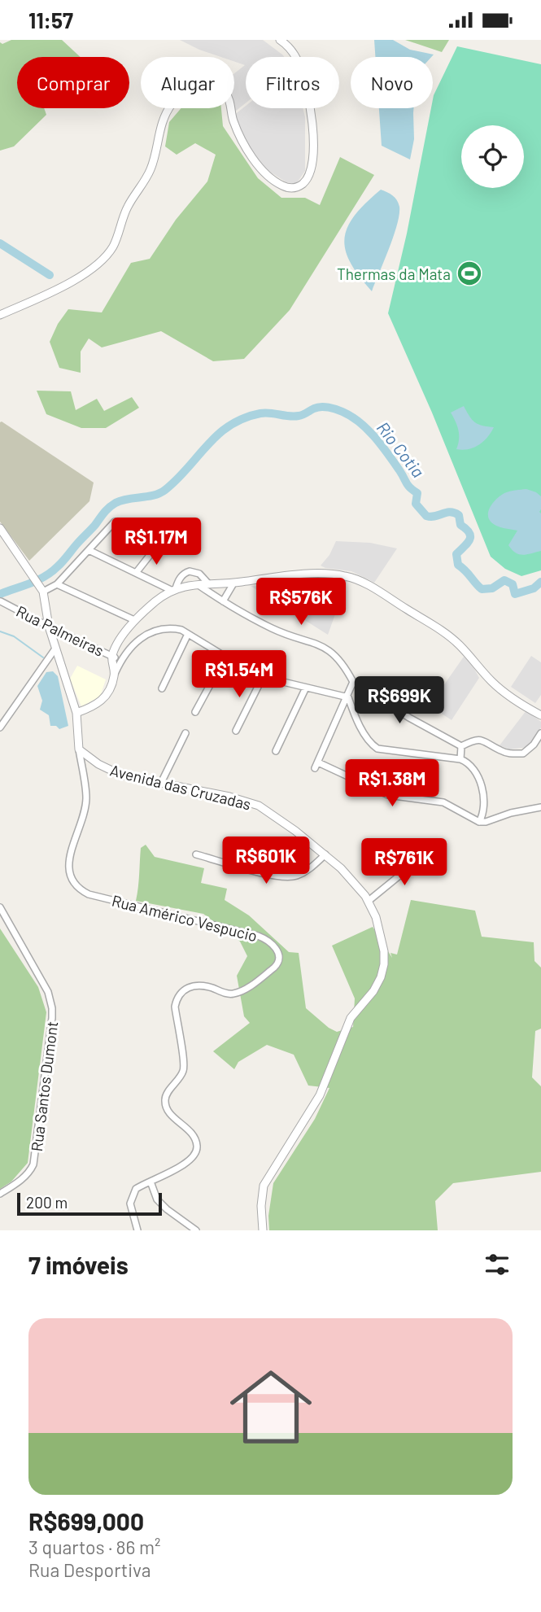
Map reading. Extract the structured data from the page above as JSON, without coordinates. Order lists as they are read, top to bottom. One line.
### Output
{"streets":{"street":["Rua Palmeiras","Avenida das Cruzadas","Rua Américo Vespucio","Rua Santos Dumont"]},"crossings":[["Avenida das Cruzadas","Rua Américo Vespucio"]],"water":["Rio Cotia"],"places":{"sports":["Thermas da Mata"]},"scale_bar":"200 m","page":{"status":"11:57","chip":["Comprar","Alugar","Filtros","Novo"],"price":["R$1.17M","R$576K","R$1.54M","R$699K","R$1.38M","R$601K","R$761K"],"scale":"200 m","heading":"7 imóveis","list":[{"name":"R$699,000","note":"3 quartos · 86 m² · Rua Desportiva"}]}}
